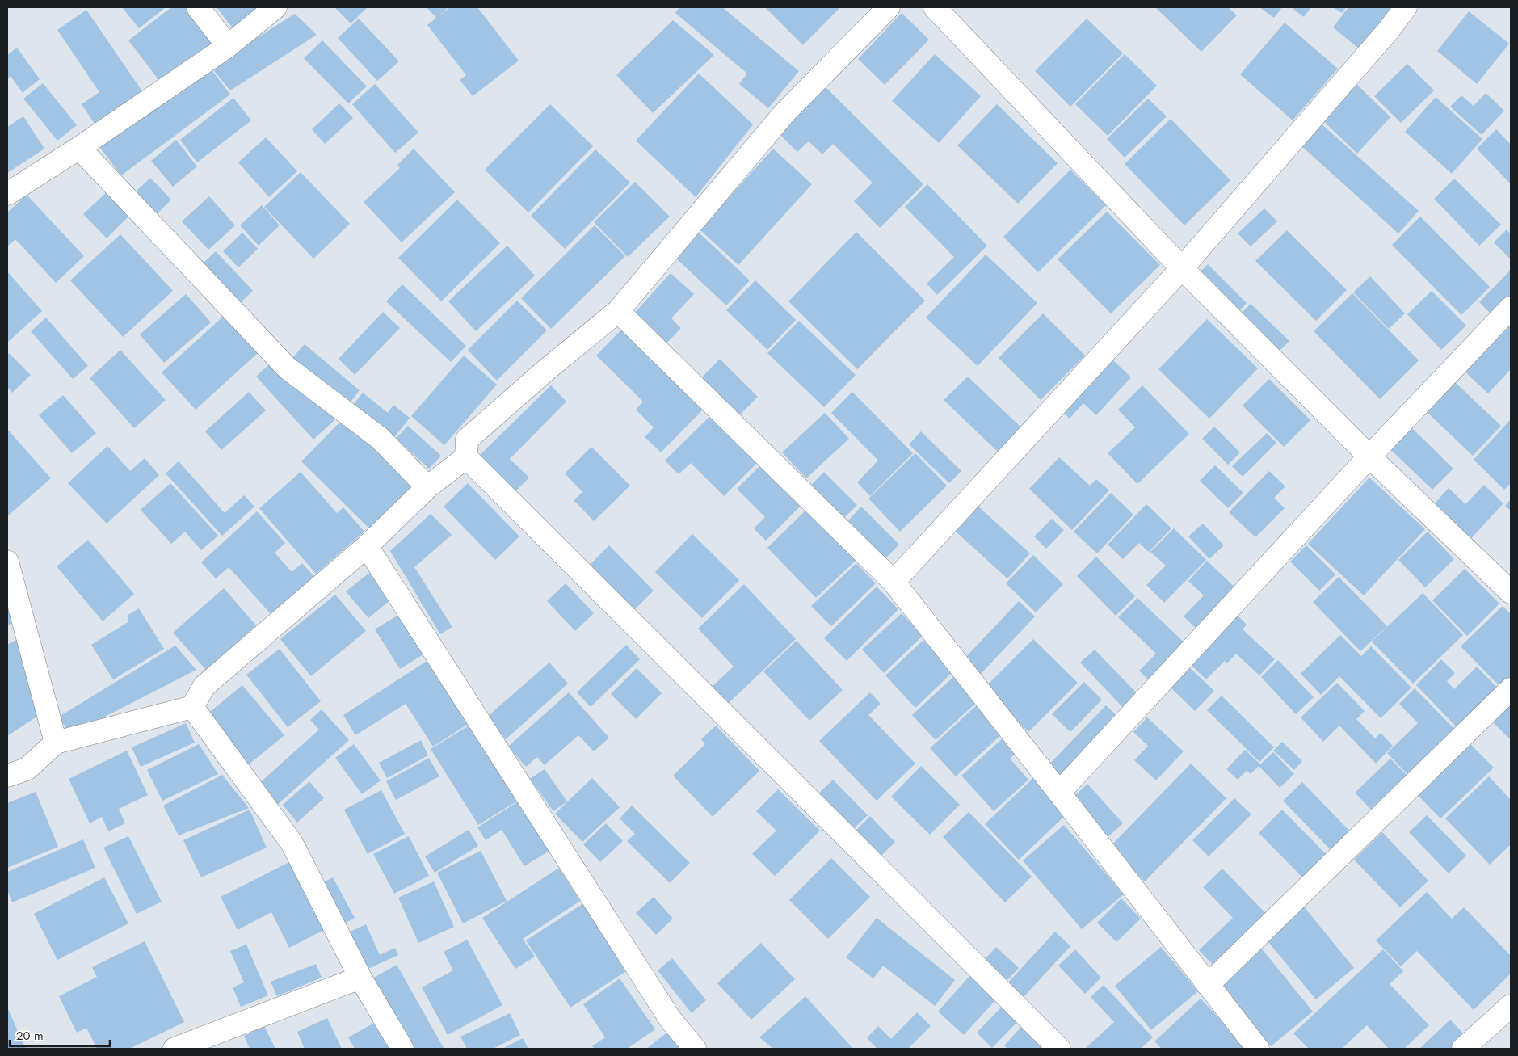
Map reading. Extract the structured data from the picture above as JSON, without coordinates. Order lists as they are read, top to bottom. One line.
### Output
{"scale_bar":"20 m"}
